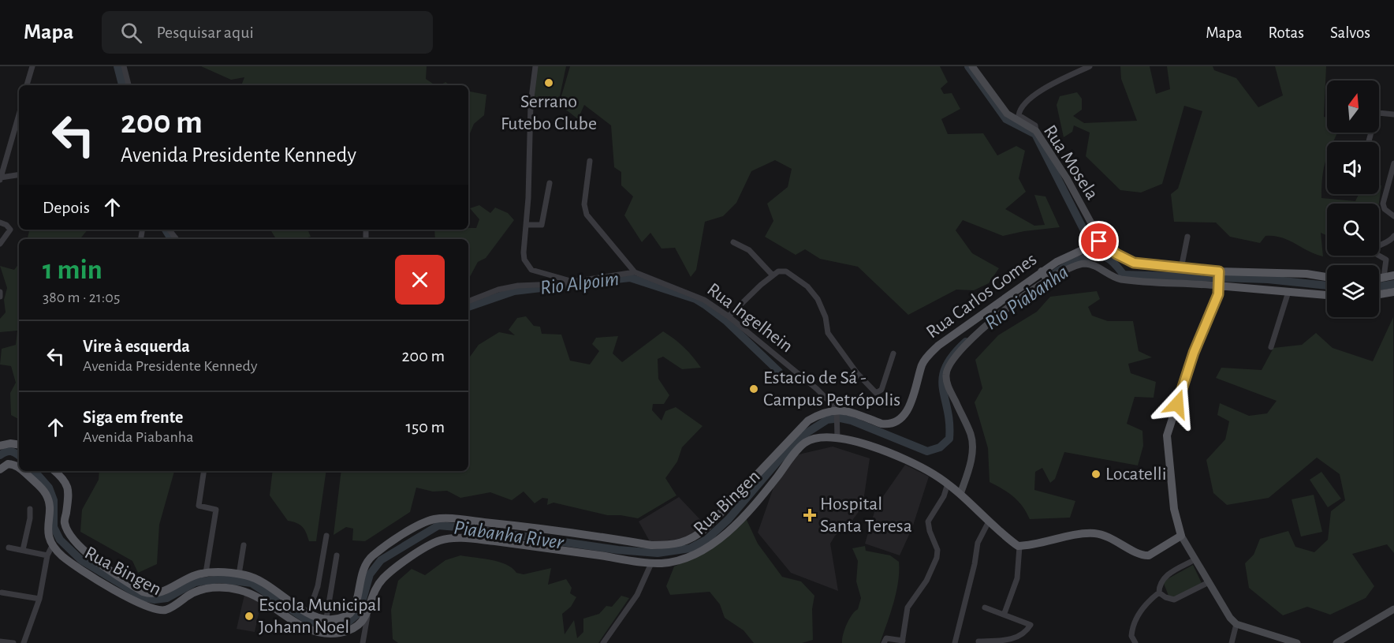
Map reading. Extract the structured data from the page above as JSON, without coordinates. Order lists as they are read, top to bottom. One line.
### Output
{"streets":{"main road":["Rua Mosela","Rua Carlos Gomes","Rua Bingen"],"street":["Rua Ingelhein"]},"crossings":[["Rua Mosela","Rua Carlos Gomes"],["Rua Carlos Gomes","Rua Ingelhein"],["Rua Carlos Gomes","Rua Bingen"],["Rua Ingelhein","Rua Bingen"]],"water":["Rio Alpoim","Rio Piabanha","Piabanha River"],"places":{"other":["Serrano Futebo Clube","Estacio de Sá - Campus Petrópolis","Locatelli","Escola Municipal Johann Noel"],"health":["Hospital Santa Teresa"]},"north":"top","page":{"header":"Mapa","search":"Pesquisar aqui","nav":["Mapa","Rotas","Salvos"],"turn":["200 m","Avenida Presidente Kennedy"],"then":"Depois","heading":["1 min","380 m · 21:05"],"list":[{"name":"Vire à esquerda","note":"Avenida Presidente Kennedy","value":"200 m"},{"name":"Siga em frente","note":"Avenida Piabanha","value":"150 m"}]}}
